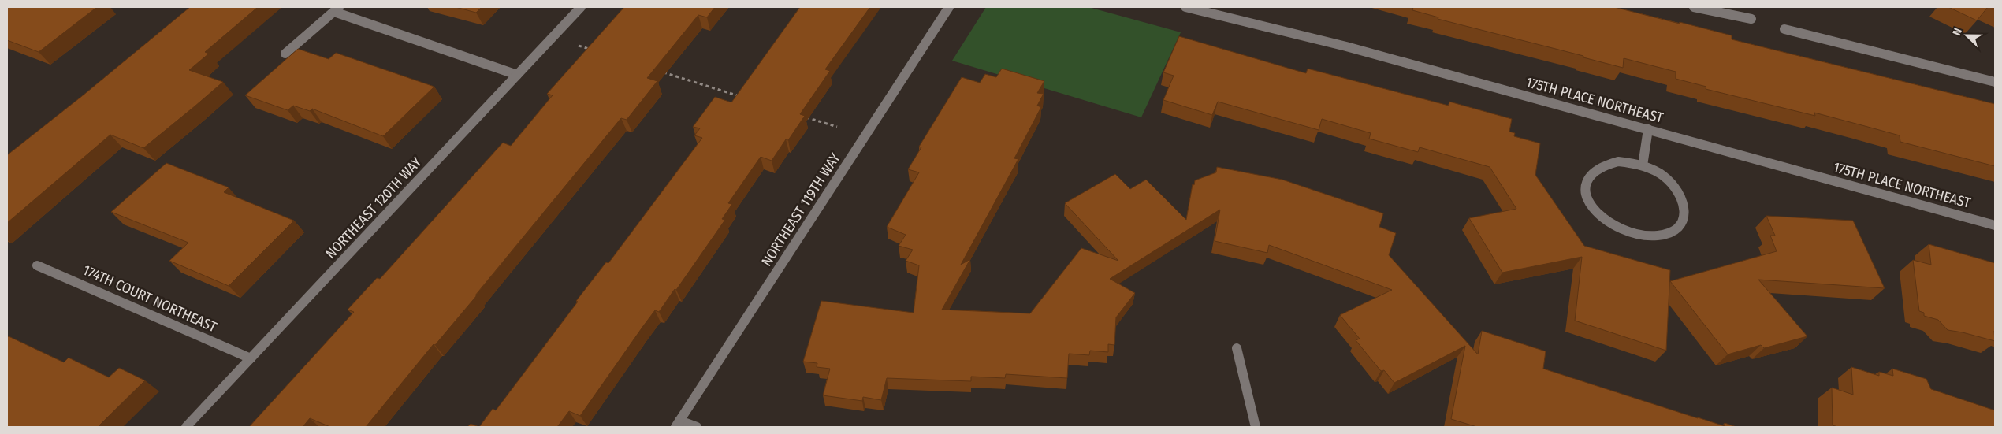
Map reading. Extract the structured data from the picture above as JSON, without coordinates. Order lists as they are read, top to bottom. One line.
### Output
{"streets":{"street":["175TH PLACE NORTHEAST","NORTHEAST 120TH WAY","NORTHEAST 119TH WAY","174TH COURT NORTHEAST"]},"crossings":[["NORTHEAST 120TH WAY","174TH COURT NORTHEAST"]],"north":"left"}
